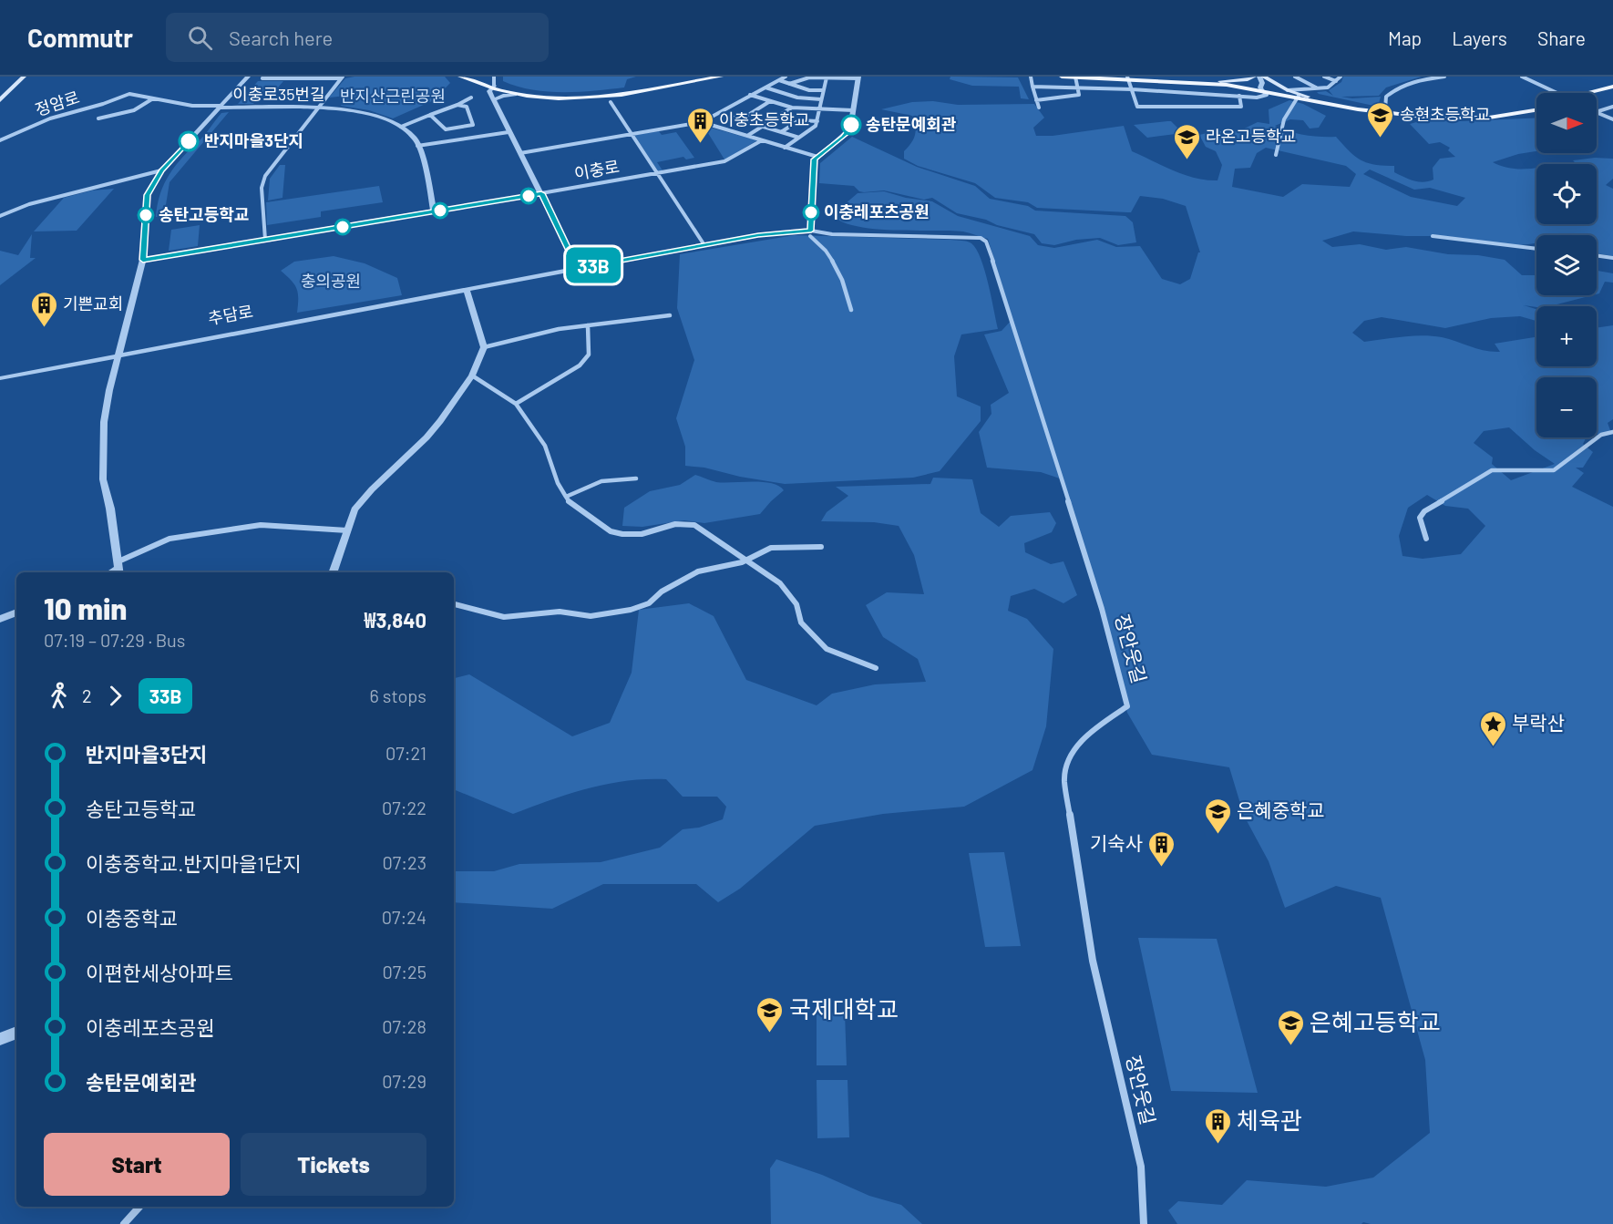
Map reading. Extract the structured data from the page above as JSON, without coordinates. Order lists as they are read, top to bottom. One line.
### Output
{"streets":{"street":["이충로35번길","정암로","이충로","추담로","장안웃길"]},"crossings":[["이충로35번길","정암로"],["이충로35번길","이충로"],["이충로","추담로"],["추담로","장안웃길"]],"parks":["반지산근린공원","충의공원"],"places":{"other":["송탄문예회관","반지마을3단지","이충레포츠공원","송탄고등학교"],"school or university":["송현초등학교","라온고등학교","은혜중학교","국제대학교","은혜고등학교"],"building":["이충초등학교","기쁜교회","기숙사","체육관"],"place":["부락산"]},"lines":["bus line 33B"],"north":"right","page":{"header":"Commutr","search":"Search here","nav":["Map","Layers","Share"],"on_map":"33B","map_buttons":["+","−"],"heading":["10 min","07:19 – 07:29 · Bus","₩3,840"],"legs":["2","33B","6 stops"],"list":[{"name":"반지마을3단지","value":"07:21"},{"name":"송탄고등학교","value":"07:22"},{"name":"이충중학교.반지마을1단지","value":"07:23"},{"name":"이충중학교","value":"07:24"},{"name":"이편한세상아파트","value":"07:25"},{"name":"이충레포츠공원","value":"07:28"},{"name":"송탄문예회관","value":"07:29"}],"buttons":["Start","Tickets"]}}
